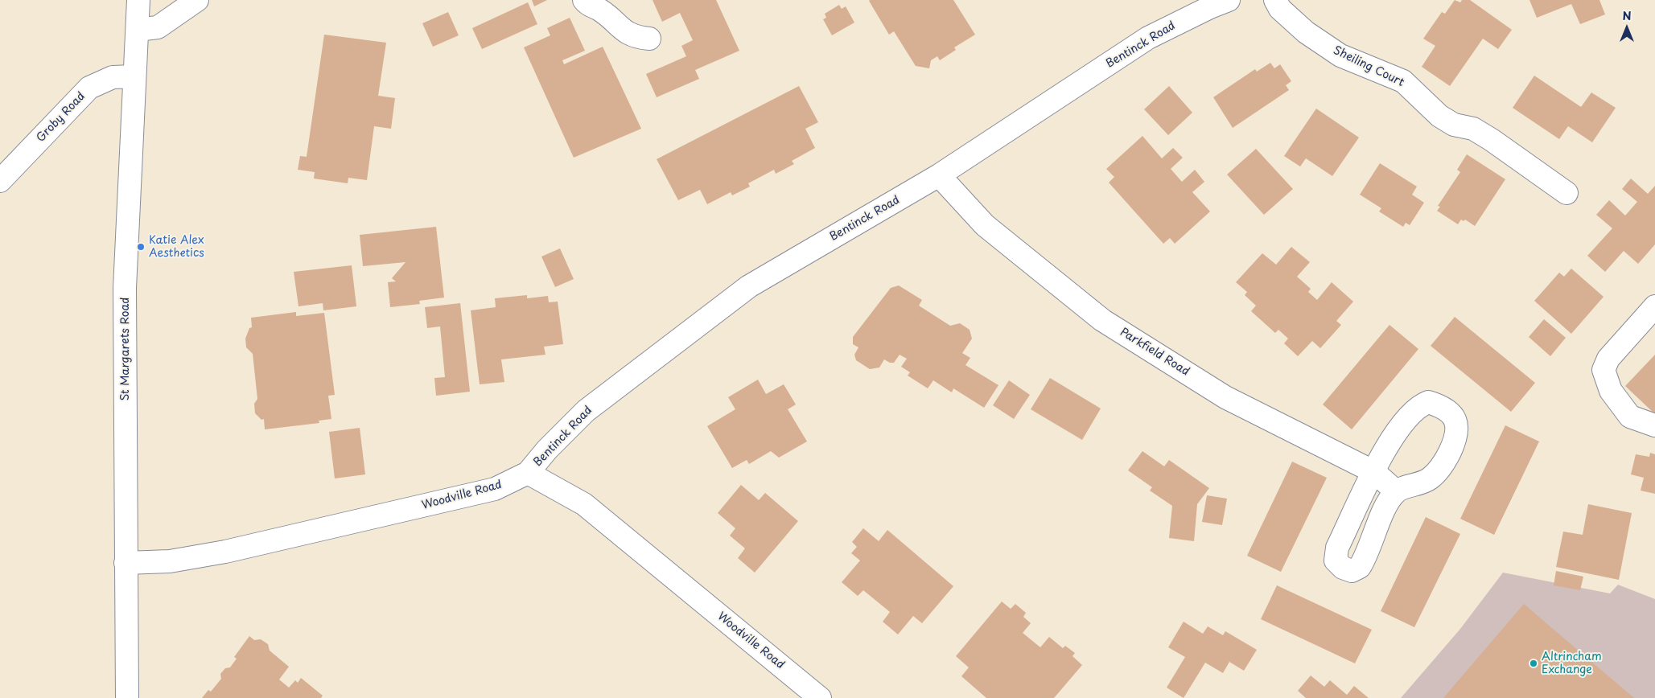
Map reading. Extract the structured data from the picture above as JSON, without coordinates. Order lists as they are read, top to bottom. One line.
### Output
{"streets":{"street":["Bentinck Road","Sheiling Court","Groby Road","St Margarets Road","Parkfield Road","Woodville Road"]},"crossings":[["Bentinck Road","Parkfield Road"],["Bentinck Road","Woodville Road"],["Groby Road","St Margarets Road"],["St Margarets Road","Woodville Road"]],"places":["Katie Alex Aesthetics","Altrincham Exchange"],"north":"top"}
